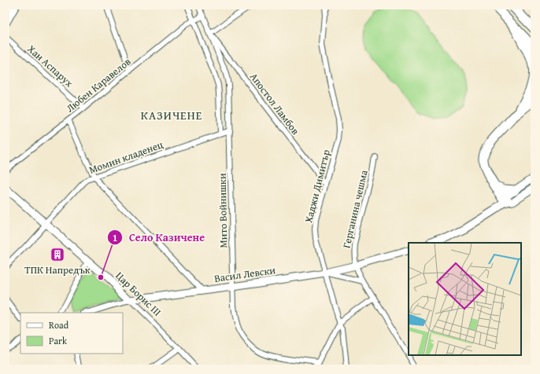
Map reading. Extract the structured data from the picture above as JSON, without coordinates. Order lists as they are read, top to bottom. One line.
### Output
{"streets":{"street":["Хан Аспарух","Любен Каравелов","Апостол Ламбов","Момин кладенец","Хаджи Димитър","Герганина чешма","Мито Войнишки","Васил Левски","Цар Борис III"]},"crossings":[["Хан Аспарух","Любен Каравелов"],["Любен Каравелов","Мито Войнишки"],["Апостол Ламбов","Хаджи Димитър"],["Апостол Ламбов","Мито Войнишки"],["Момин кладенец","Мито Войнишки"],["Момин кладенец","Цар Борис III"],["Хаджи Димитър","Васил Левски"],["Герганина чешма","Васил Левски"],["Мито Войнишки","Васил Левски"],["Васил Левски","Цар Борис III"]],"districts":["КАЗИЧЕНЕ"],"places":{"building":["ТПК Напредък"],"other":["Село Казичене"]},"legend":["Road","Park"]}
